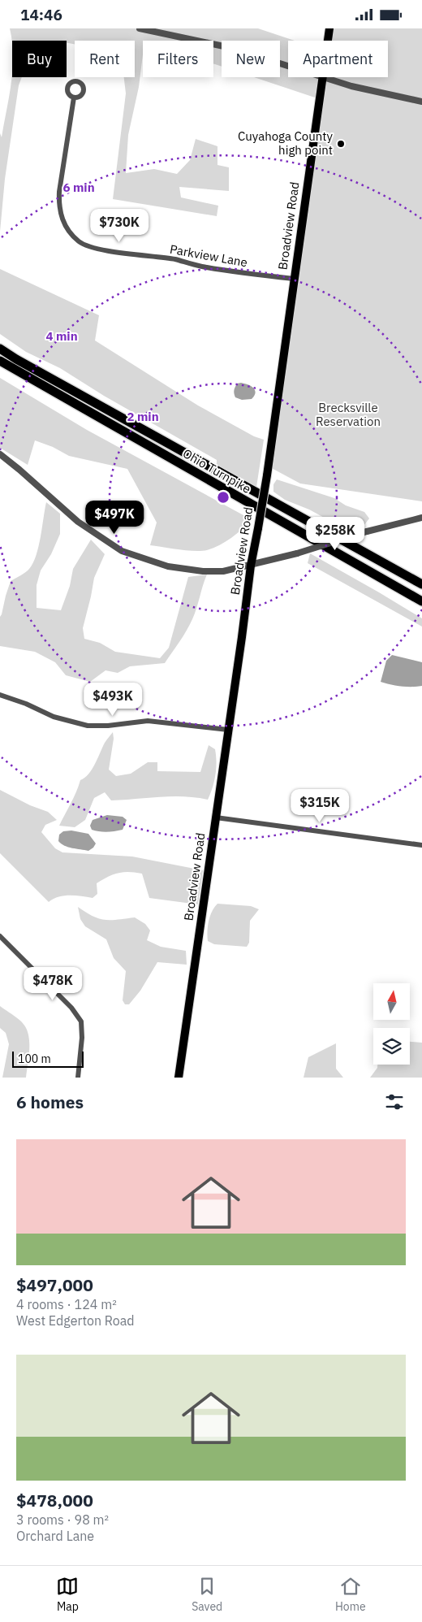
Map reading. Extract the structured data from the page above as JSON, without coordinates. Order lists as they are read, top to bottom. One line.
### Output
{"streets":{"highway":["Ohio Turnpike"],"main road":["Broadview Road"],"street":["Parkview Lane"]},"crossings":[["Broadview Road","Parkview Lane"]],"parks":["Brecksville Reservation"],"places":["Cuyahoga County high point"],"scale_bar":"100 m","north":"top","page":{"status":"14:46","chip":["Buy","Rent","Filters","New","Apartment"],"price":["$730K","$497K","$258K","$493K","$315K","$478K"],"scale":"100 m","heading":"6 homes","list":[{"name":"$497,000","note":"4 rooms · 124 m² · West Edgerton Road"},{"name":"$478,000","note":"3 rooms · 98 m² · Orchard Lane"}],"tabs":["Map","Saved","Home"]},"rings":["6 min","4 min","2 min"]}
